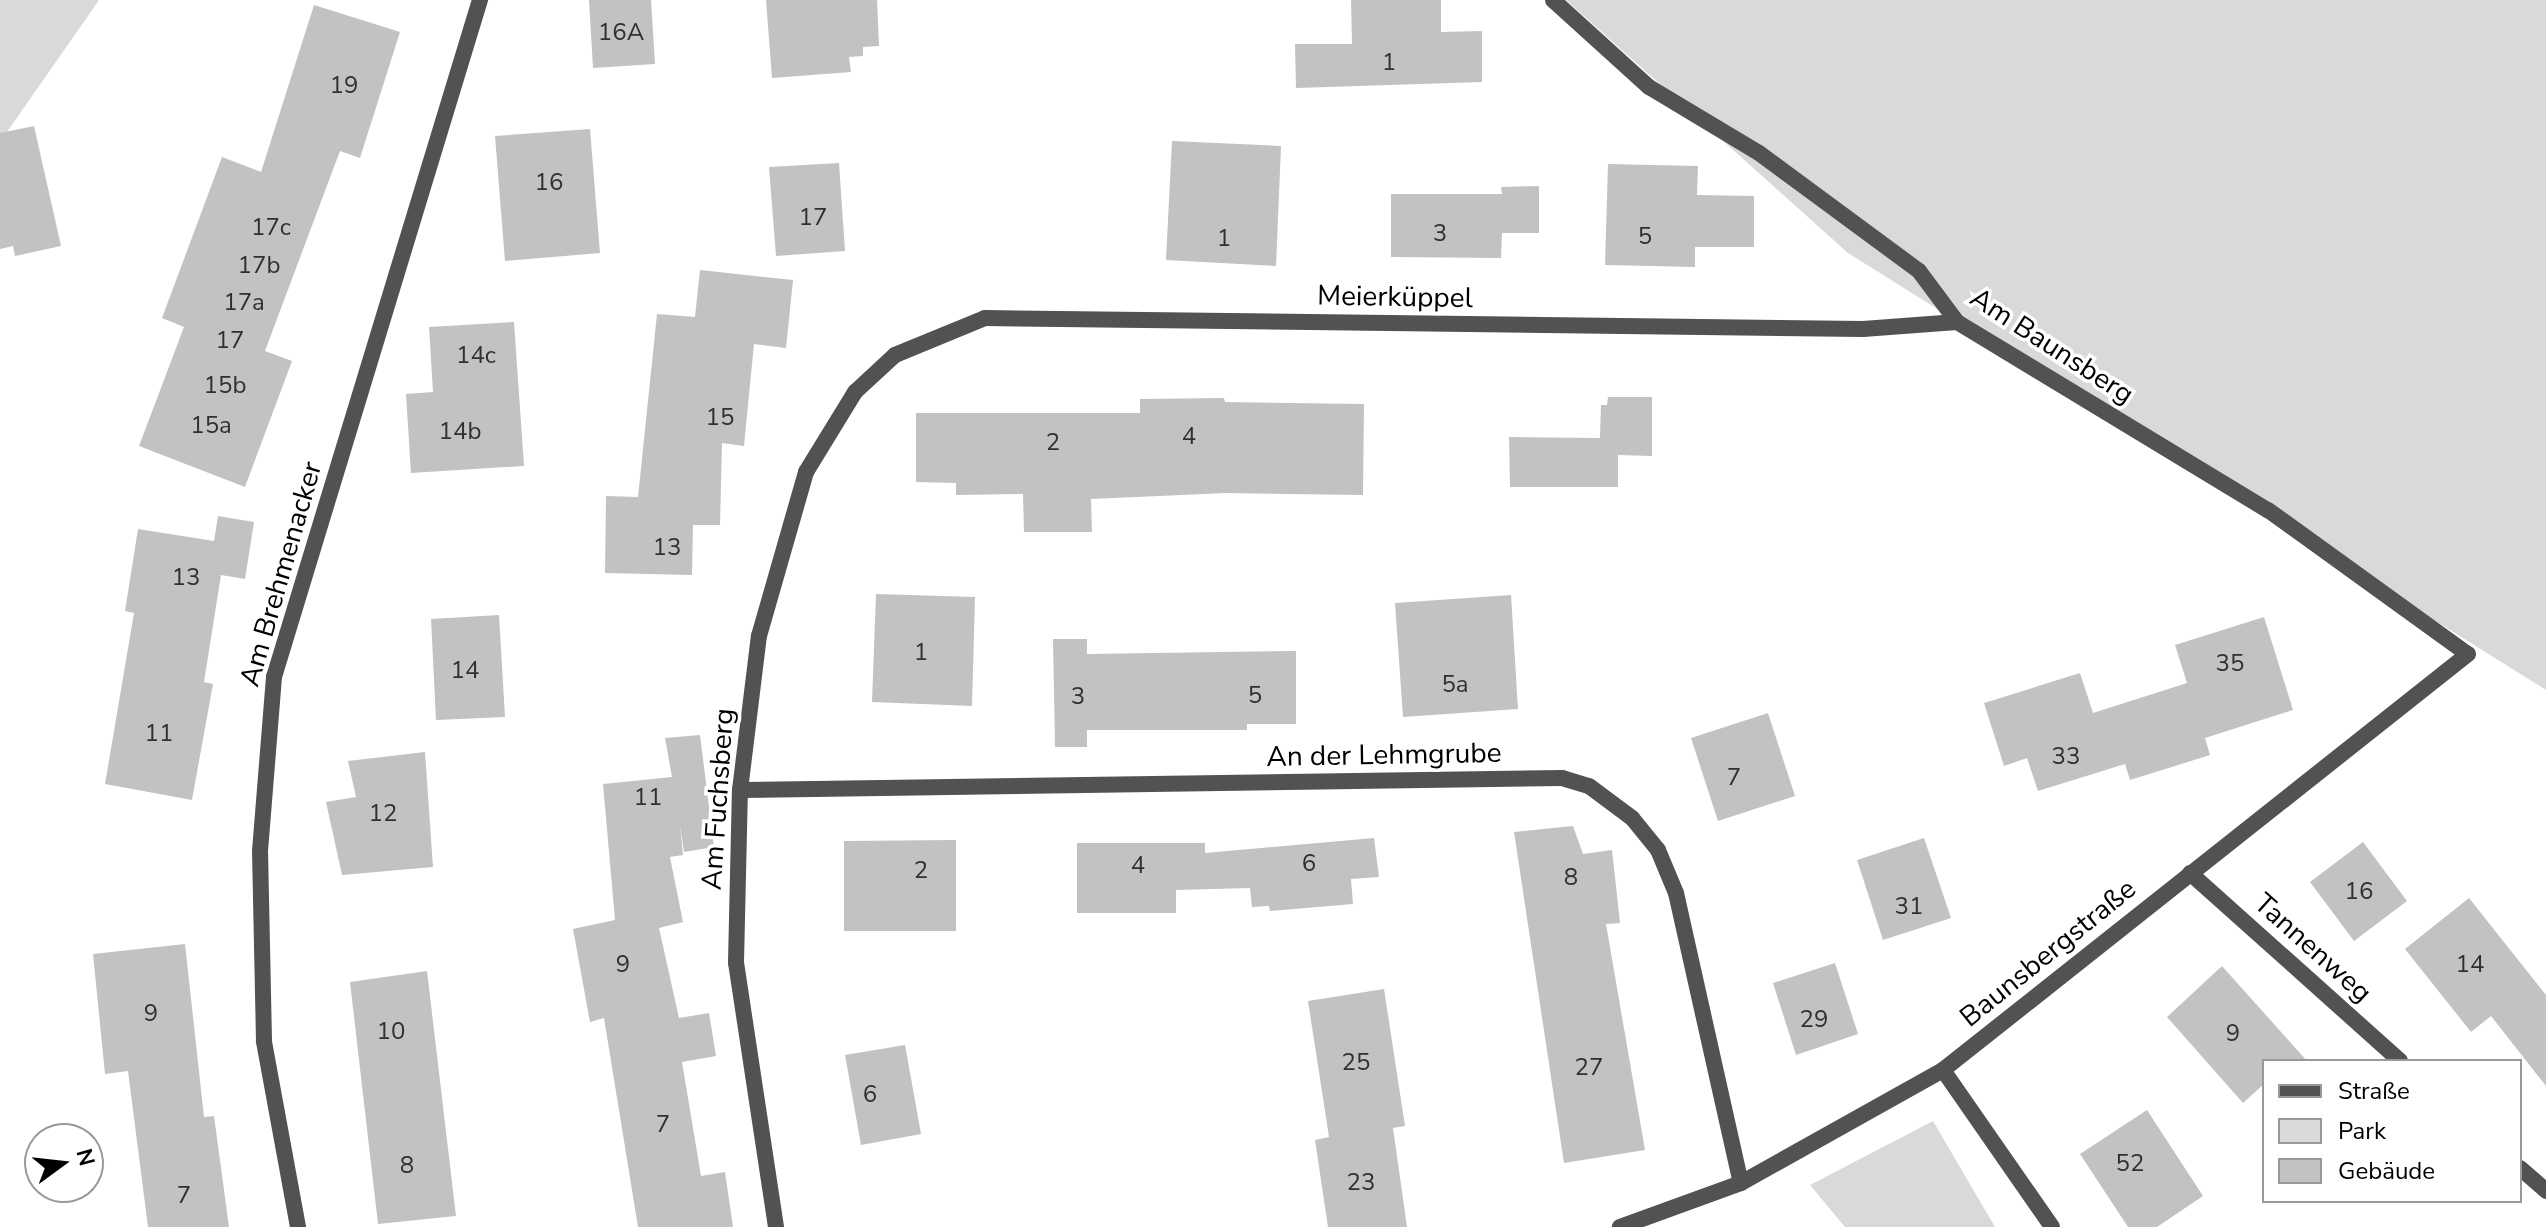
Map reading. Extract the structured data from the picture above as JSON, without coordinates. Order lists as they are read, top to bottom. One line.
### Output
{"streets":{"street":["Meierküppel","Am Baunsberg","Am Brehmenacker","An der Lehmgrube","Am Fuchsberg","Tannenweg","Baunsbergstraße"]},"crossings":[["Meierküppel","Am Baunsberg"],["Meierküppel","Am Fuchsberg"],["Am Baunsberg","Baunsbergstraße"],["An der Lehmgrube","Am Fuchsberg"],["An der Lehmgrube","Baunsbergstraße"],["Tannenweg","Baunsbergstraße"]],"house_numbers":["16A","1","19","16","17","17c","3","5","1","17b","17a","17","14c","15b","15","15a","14b","4","2","13","13","1","35","14","5a","5","3","11","33","7","11","12","6","4","2","8","16","31","9","14","9","29","10","9","25","27","6","7","52","8","23","7"],"legend":["Straße","Park","Gebäude"],"north":"right"}
